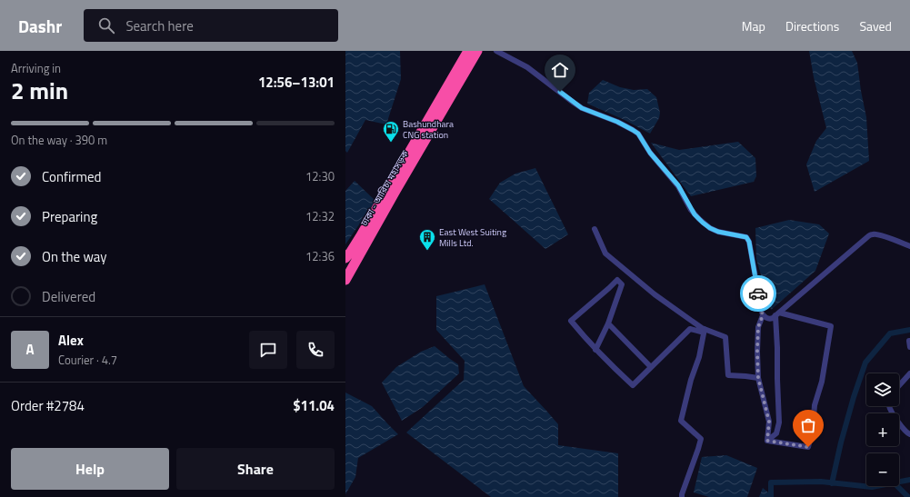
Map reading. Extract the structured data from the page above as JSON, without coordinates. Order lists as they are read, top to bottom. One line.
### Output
{"streets":{"highway":["ঢাকা - আরিচা মহাসড়ক"]},"places":{"fuel station":["Bashundhara CNG station"],"building":["East West Suiting Mills Ltd."]},"page":{"header":"Dashr","search":"Search here","nav":["Map","Directions","Saved"],"heading":["2 min","Arriving in","12:56–13:01"],"panel":["Alex","Courier · 4.7","Order #2784","$11.04"],"bar":"On the way · 390 m","list":[["Confirmed","12:30"],["Preparing","12:32"],["On the way","12:36"],"Delivered"],"round":"A","map_buttons":["+","−"],"buttons":["Help","Share"]}}
